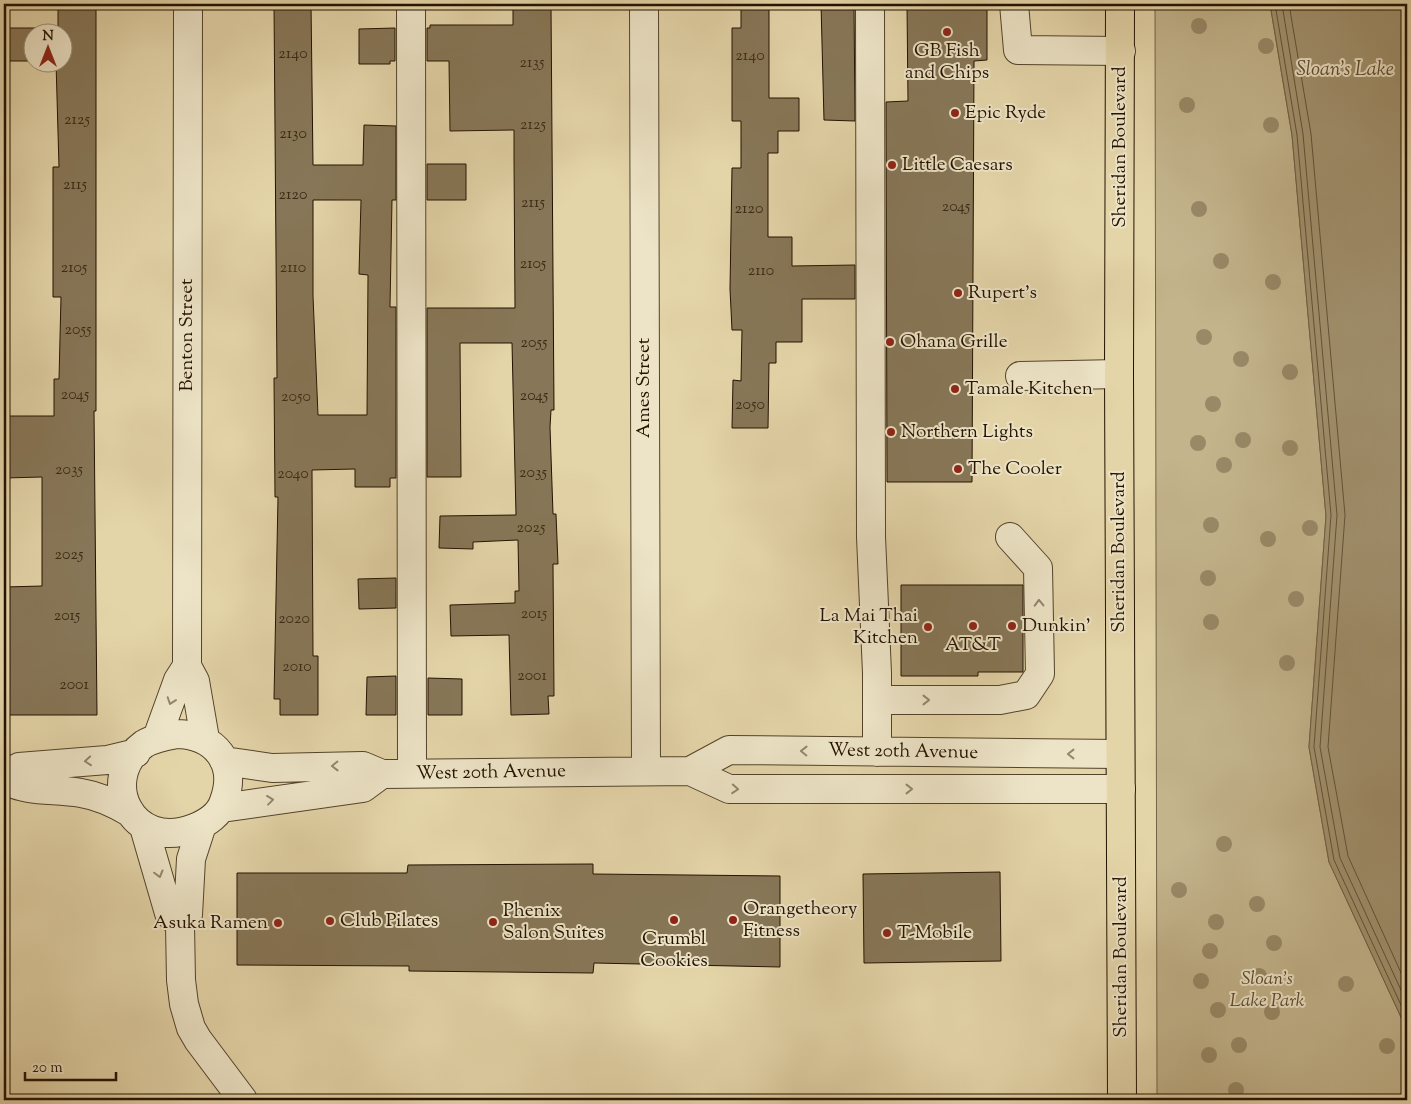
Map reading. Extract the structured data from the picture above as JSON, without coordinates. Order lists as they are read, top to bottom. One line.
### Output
{"streets":{"main road":["Sheridan Boulevard"],"street":["Benton Street","Ames Street","West 20th Avenue"]},"crossings":[["Sheridan Boulevard","West 20th Avenue"],["Benton Street","West 20th Avenue"],["Ames Street","West 20th Avenue"]],"water":["Sloan's Lake"],"parks":["Sloan's Lake Park"],"places":["GB Fish and Chips","Epic Ryde","Little Caesars","Rupert's","Ohana Grille","Tamale Kitchen","Northern Lights","The Cooler","AT&T","Dunkin'","La Mai Thai Kitchen","Crumbl Cookies","Orangetheory Fitness","Club Pilates","Phenix Salon Suites","Asuka Ramen","T-Mobile"],"house_numbers":["2140","2140","2135","2125","2125","2130","2115","2120","2115","2045","2120","2105","2105","2110","2110","2055","2055","2045","2045","2050","2050","2035","2035","2040","2025","2025","2015","2015","2020","2010","2001","2001"],"scale_bar":"20 m","north":"top"}
